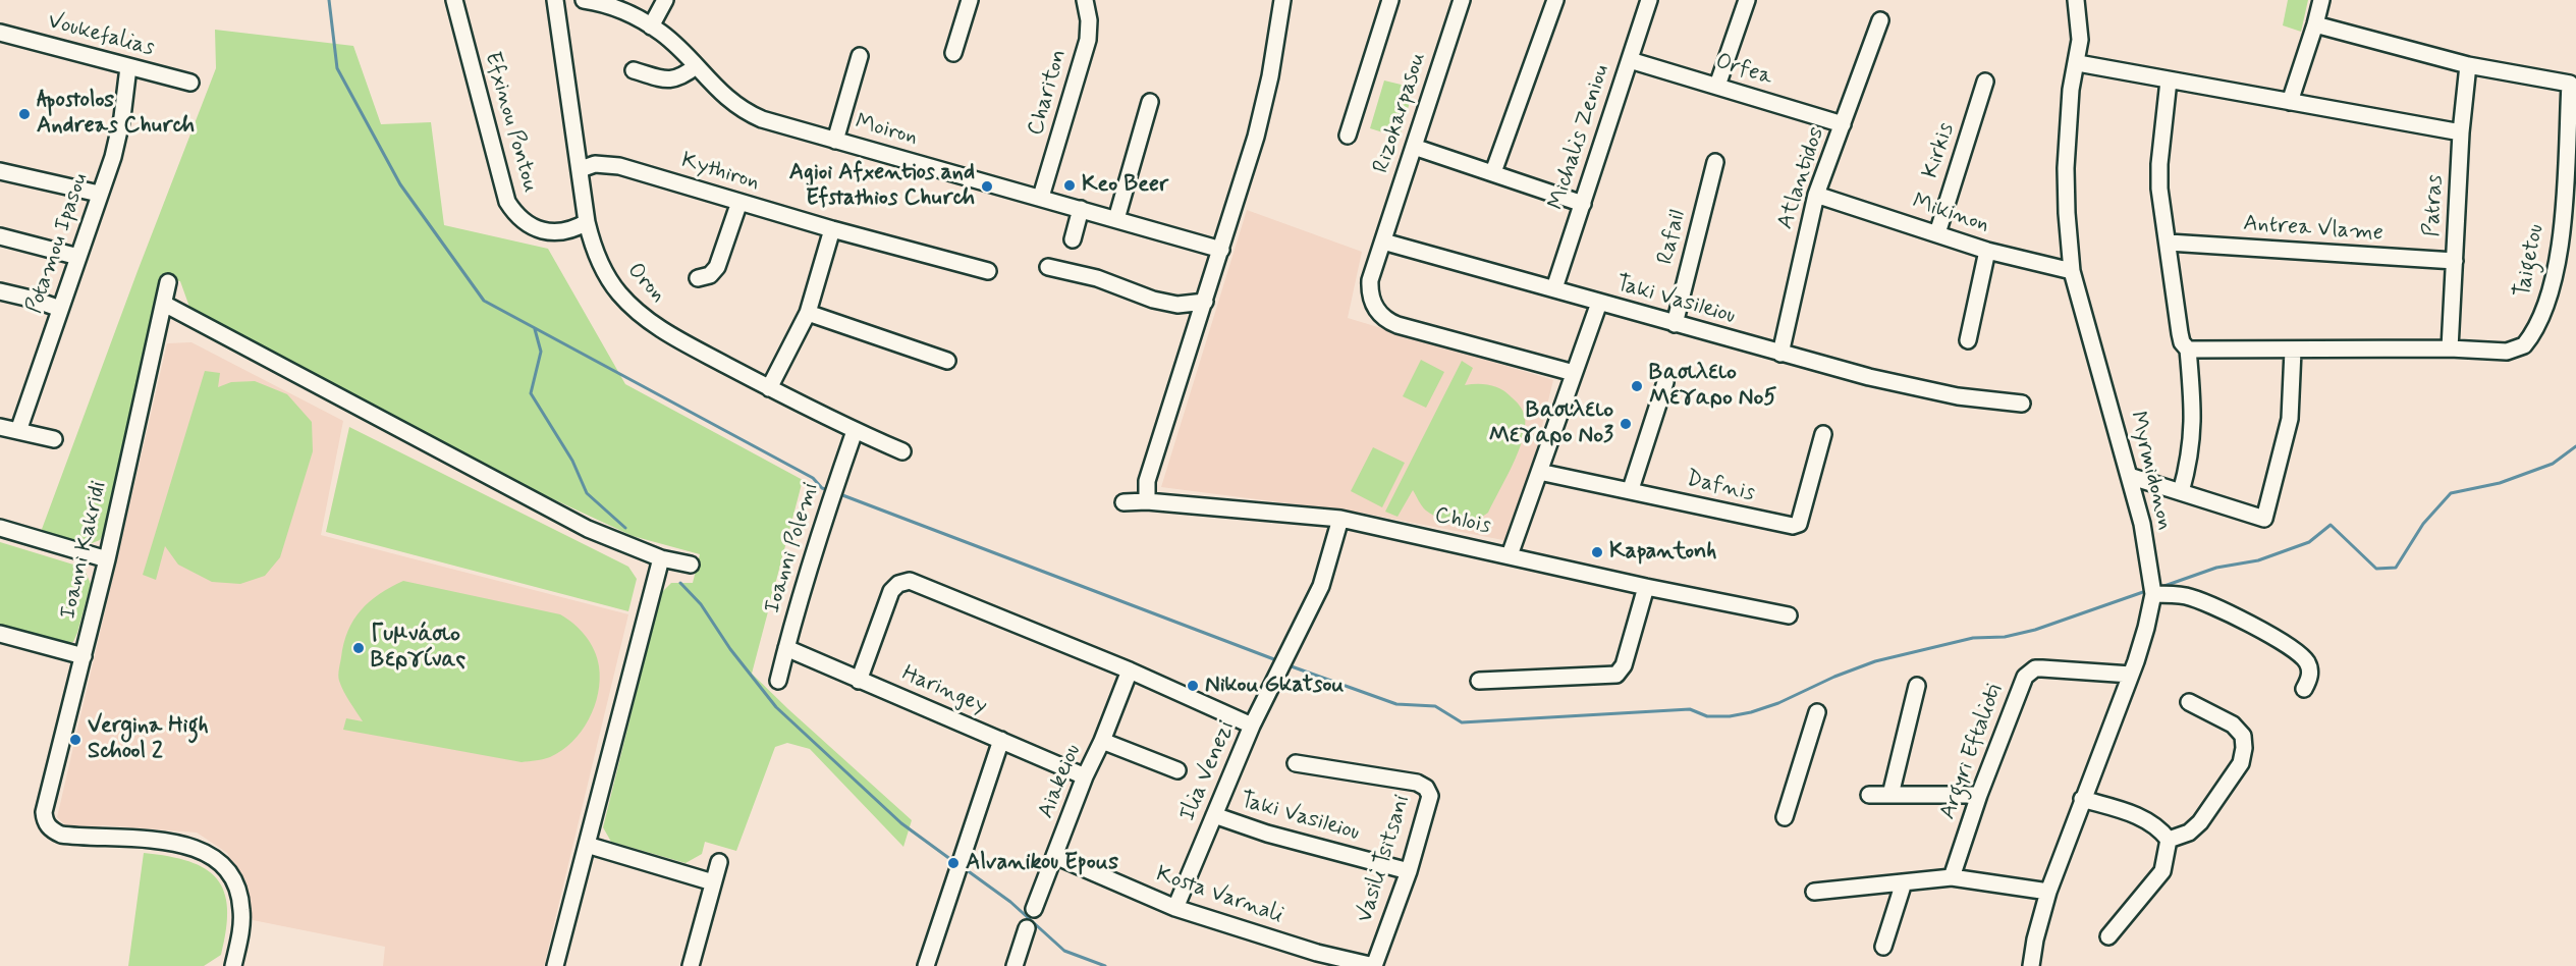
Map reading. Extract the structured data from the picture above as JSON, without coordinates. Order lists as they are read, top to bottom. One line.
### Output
{"streets":{"street":["Voukefalias","Orfea","Chariton","Rizokarpasou","Efxinou Pontou","Moiron","Michalis Zeniou","Kirkis","Kythiron","Atlantidos","Patras","Mikinon","Antrea Vlame","Rafail","Potamou Ipasou","Taigetou","Oron","Taki Vasileiou","Myrmidonon","Dafnis","Chlois","Ioanni Polemi","Ioanni Kakridi","Haringey","Argyri Eftalioti","Ilia Venezi","Aiakeiou","Vasili Tsitsani","Kosta Varnali"]},"crossings":[["Voukefalias","Potamou Ipasou"],["Orfea","Michalis Zeniou"],["Orfea","Atlantidos"],["Chariton","Moiron"],["Rizokarpasou","Taki Vasileiou"],["Efxinou Pontou","Oron"],["Michalis Zeniou","Taki Vasileiou"],["Kirkis","Mikinon"],["Kythiron","Oron"],["Atlantidos","Mikinon"],["Atlantidos","Taki Vasileiou"],["Patras","Antrea Vlame"],["Patras","Taigetou"],["Mikinon","Myrmidonon"],["Rafail","Taki Vasileiou"],["Oron","Ioanni Polemi"],["Taki Vasileiou","Ilia Venezi"],["Taki Vasileiou","Vasili Tsitsani"],["Myrmidonon","Argyri Eftalioti"],["Chlois","Ilia Venezi"],["Ioanni Polemi","Haringey"],["Haringey","Aiakeiou"],["Ilia Venezi","Kosta Varnali"],["Aiakeiou","Kosta Varnali"],["Vasili Tsitsani","Kosta Varnali"]],"places":["Apostolos Andreas Church","Keo Beer","Agioi Afxentios and Efstathios Church","Βασιλειο Μεγαρο Νο5","Βασιλειο Μεγαρο Νο3","Kapantonh","Γυμνάσιο Βεργίνας","Nikou Gkatsou","Vergina High School 2","Alvanikou Epous"]}
